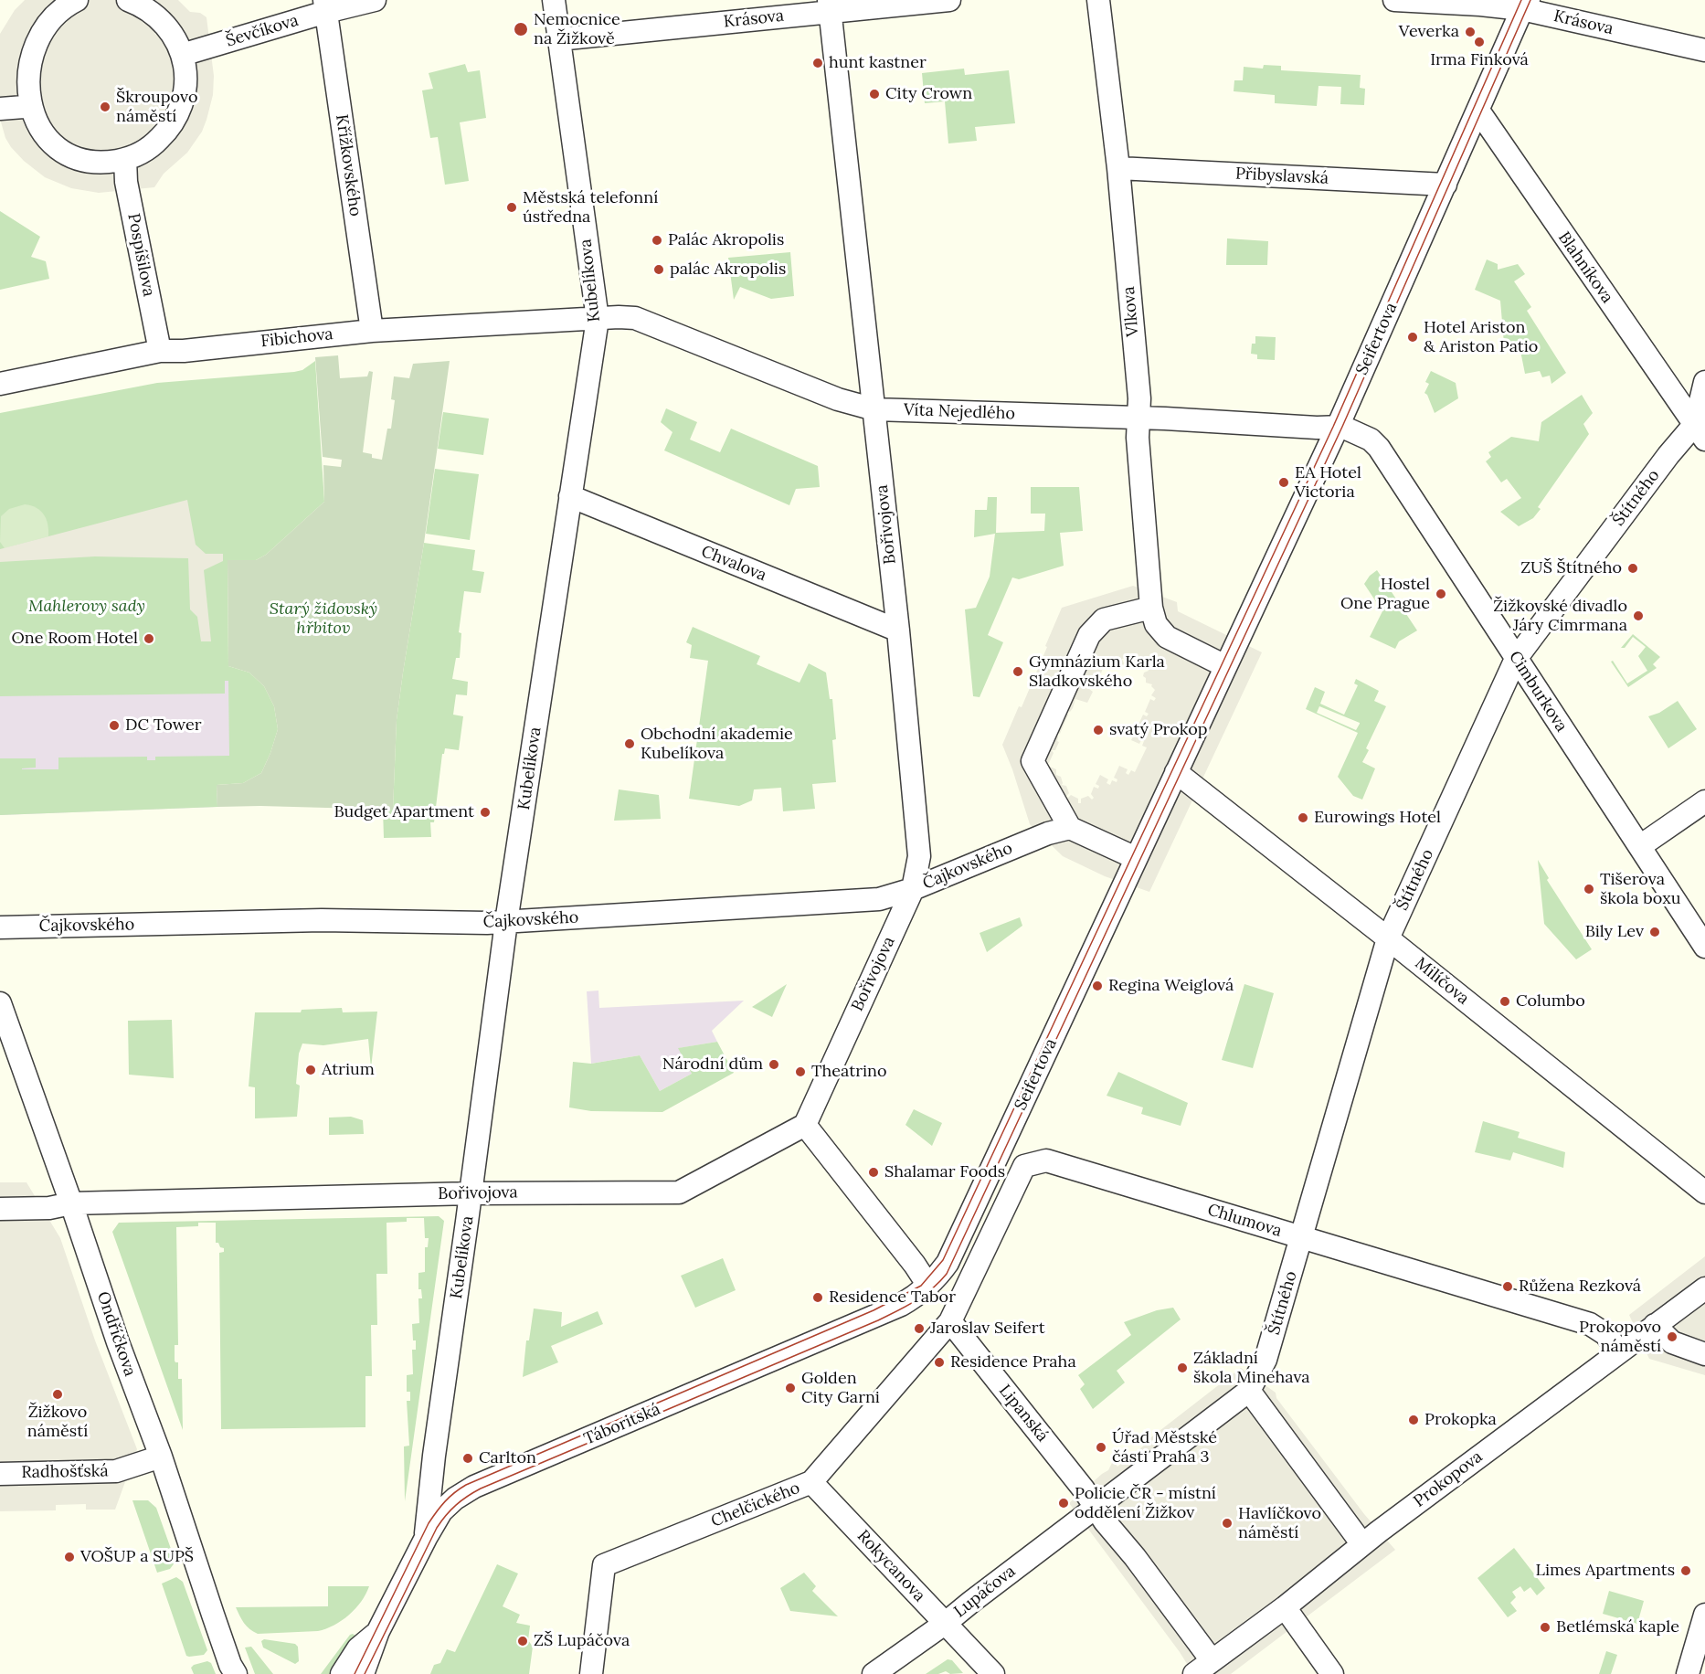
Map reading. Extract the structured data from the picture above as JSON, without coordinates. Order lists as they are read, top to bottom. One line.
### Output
{"streets":{"street":["Krásova","Ševčíkova","Křížkovského","Přibyslavská","Pospíšilova","Blahníkova","Kubelíkova","Vlkova","Fibichova","Seifertova","Víta Nejedlého","Štítného","Bořivojova","Chvalova","Cimburkova","Čajkovského","Milíčova","Chlumova","Ondříčkova","Lipanská","Táboritská","Radhošťská","Prokopova","Chelčického","Rokycanova","Lupáčova"]},"crossings":[["Krásova","Kubelíkova"],["Krásova","Seifertova"],["Krásova","Bořivojova"],["Ševčíkova","Křížkovského"],["Křížkovského","Fibichova"],["Přibyslavská","Vlkova"],["Přibyslavská","Seifertova"],["Pospíšilova","Fibichova"],["Blahníkova","Seifertova"],["Blahníkova","Štítného"],["Kubelíkova","Fibichova"],["Kubelíkova","Víta Nejedlého"],["Kubelíkova","Bořivojova"],["Kubelíkova","Chvalova"],["Kubelíkova","Čajkovského"],["Kubelíkova","Táboritská"],["Vlkova","Víta Nejedlého"],["Fibichova","Víta Nejedlého"],["Seifertova","Víta Nejedlého"],["Seifertova","Cimburkova"],["Seifertova","Milíčova"],["Seifertova","Táboritská"],["Víta Nejedlého","Bořivojova"],["Víta Nejedlého","Cimburkova"],["Štítného","Cimburkova"],["Štítného","Milíčova"],["Štítného","Chlumova"],["Bořivojova","Chvalova"],["Bořivojova","Čajkovského"],["Bořivojova","Ondříčkova"],["Chlumova","Lipanská"],["Chlumova","Prokopova"],["Chlumova","Chelčického"],["Ondříčkova","Radhošťská"],["Lipanská","Chelčického"],["Lipanská","Lupáčova"],["Chelčického","Rokycanova"],["Rokycanova","Lupáčova"]],"parks":["Mahlerovy sady","Starý židovský hřbitov"],"places":["Nemocnice na Žižkově","Veverka","Irma Finková","hunt kastner","City Crown","Škroupovo náměstí","Městská telefonní ústředna","Palác Akropolis","palác Akropolis","Hotel Ariston & Ariston Patio","EA Hotel Victoria","ZUŠ Štítného","Hostel One Prague","Žižkovské divadlo Járy Cimrmana","One Room Hotel","Gymnázium Karla Sladkovského","DC Tower","svatý Prokop","Obchodní akademie Kubelíkova","Budget Apartment","Eurowings Hotel","Tišerova škola boxu","Bily Lev","Regina Weiglová","Columbo","Národní dům","Atrium","Theatrino","Shalamar Foods","Růžena Rezková","Residence Tabor","Jaroslav Seifert","Prokopovo náměstí","Residence Praha","Základní škola Minehava","Golden City Garni","Žižkovo náměstí","Prokopka","Úřad Městské části Praha 3","Carlton","Policie ČR - místní oddělení Žižkov","Havlíčkovo náměstí","VOŠUP a SUPŠ","Limes Apartments","Betlémská kaple","ZŠ Lupáčova"]}
